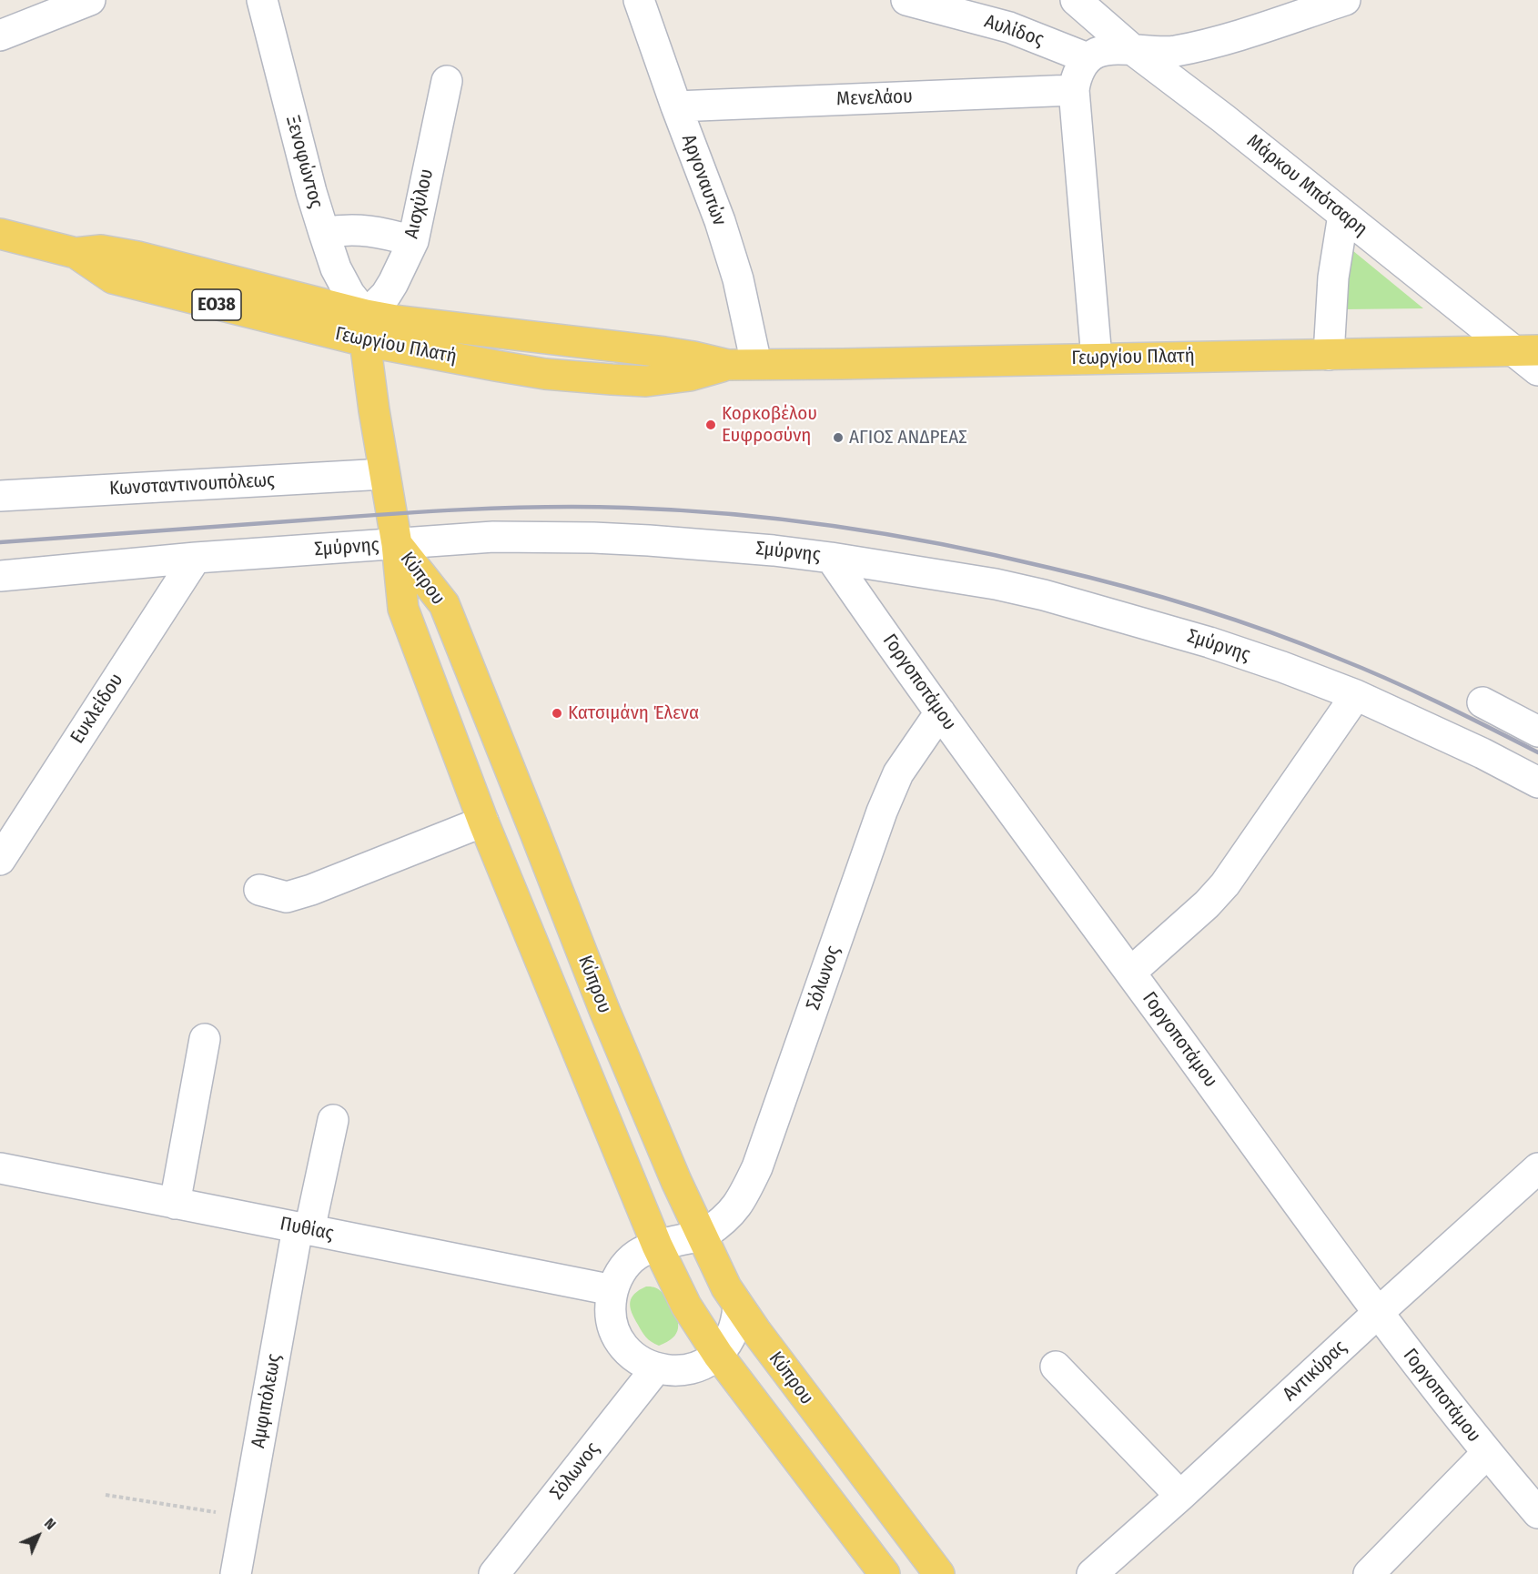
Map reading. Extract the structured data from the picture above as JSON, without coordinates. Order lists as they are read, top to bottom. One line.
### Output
{"streets":{"main road":["ΕΟ38","Γεωργίου Πλατή","Κύπρου"],"street":["Αυλίδος","Μενελάου","Ξενοφώντος","Αργοναυτών","Μάρκου Μπότσαρη","Αισχύλου","Κωνσταντινουπόλεως","Σμύρνης","Γοργοποτάμου","Ευκλείδου","Σόλωνος","Πυθίας","Αντικύρας","Αμφιπόλεως"]},"crossings":[["Μενελάου","Αργοναυτών"],["Ξενοφώντος","Αισχύλου"],["Ξενοφώντος","Γεωργίου Πλατή"],["Αργοναυτών","Γεωργίου Πλατή"],["Μάρκου Μπότσαρη","Γεωργίου Πλατή"],["Αισχύλου","Γεωργίου Πλατή"],["Σμύρνης","Κύπρου"],["Σμύρνης","Γοργοποτάμου"],["Σμύρνης","Ευκλείδου"],["Κύπρου","Σόλωνος"],["Γοργοποτάμου","Σόλωνος"],["Γοργοποτάμου","Αντικύρας"],["Πυθίας","Αμφιπόλεως"]],"places":["Κορκοβέλου Ευφροσύνη","ΑΓΙΟΣ ΑΝΔΡΕΑΣ","Κατσιμάνη Έλενα"],"north":"top right"}
